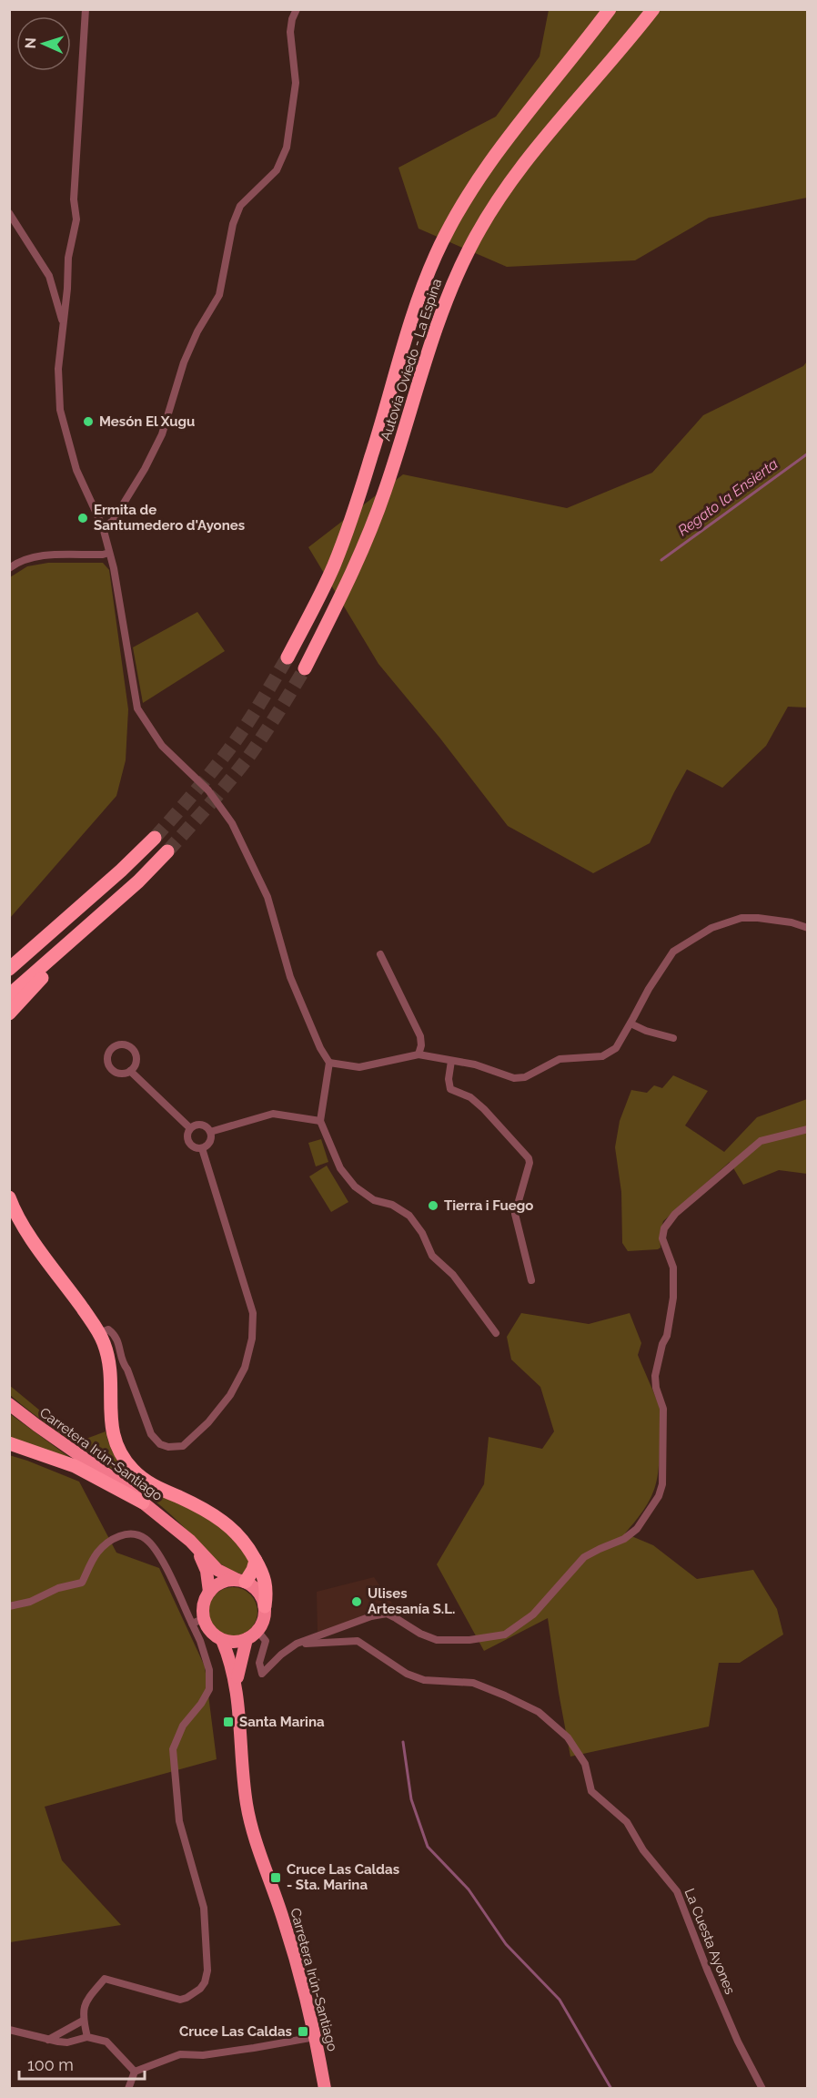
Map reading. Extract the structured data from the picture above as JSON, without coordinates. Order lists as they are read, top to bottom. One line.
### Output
{"streets":{"highway":["Autovía Oviedo - La Espina","Carretera Irún-Santiago"],"street":["La Cuesta Ayones"]},"water":["Regato la Ensierta"],"places":{"other":["Mesón El Xugu","Ermita de Santumedero d'Ayones","Tierra i Fuego","Ulises Artesanía S.L."],"transit":["Santa Marina","Cruce Las Caldas - Sta. Marina","Cruce Las Caldas"]},"scale_bar":"100 m","north":"left"}
